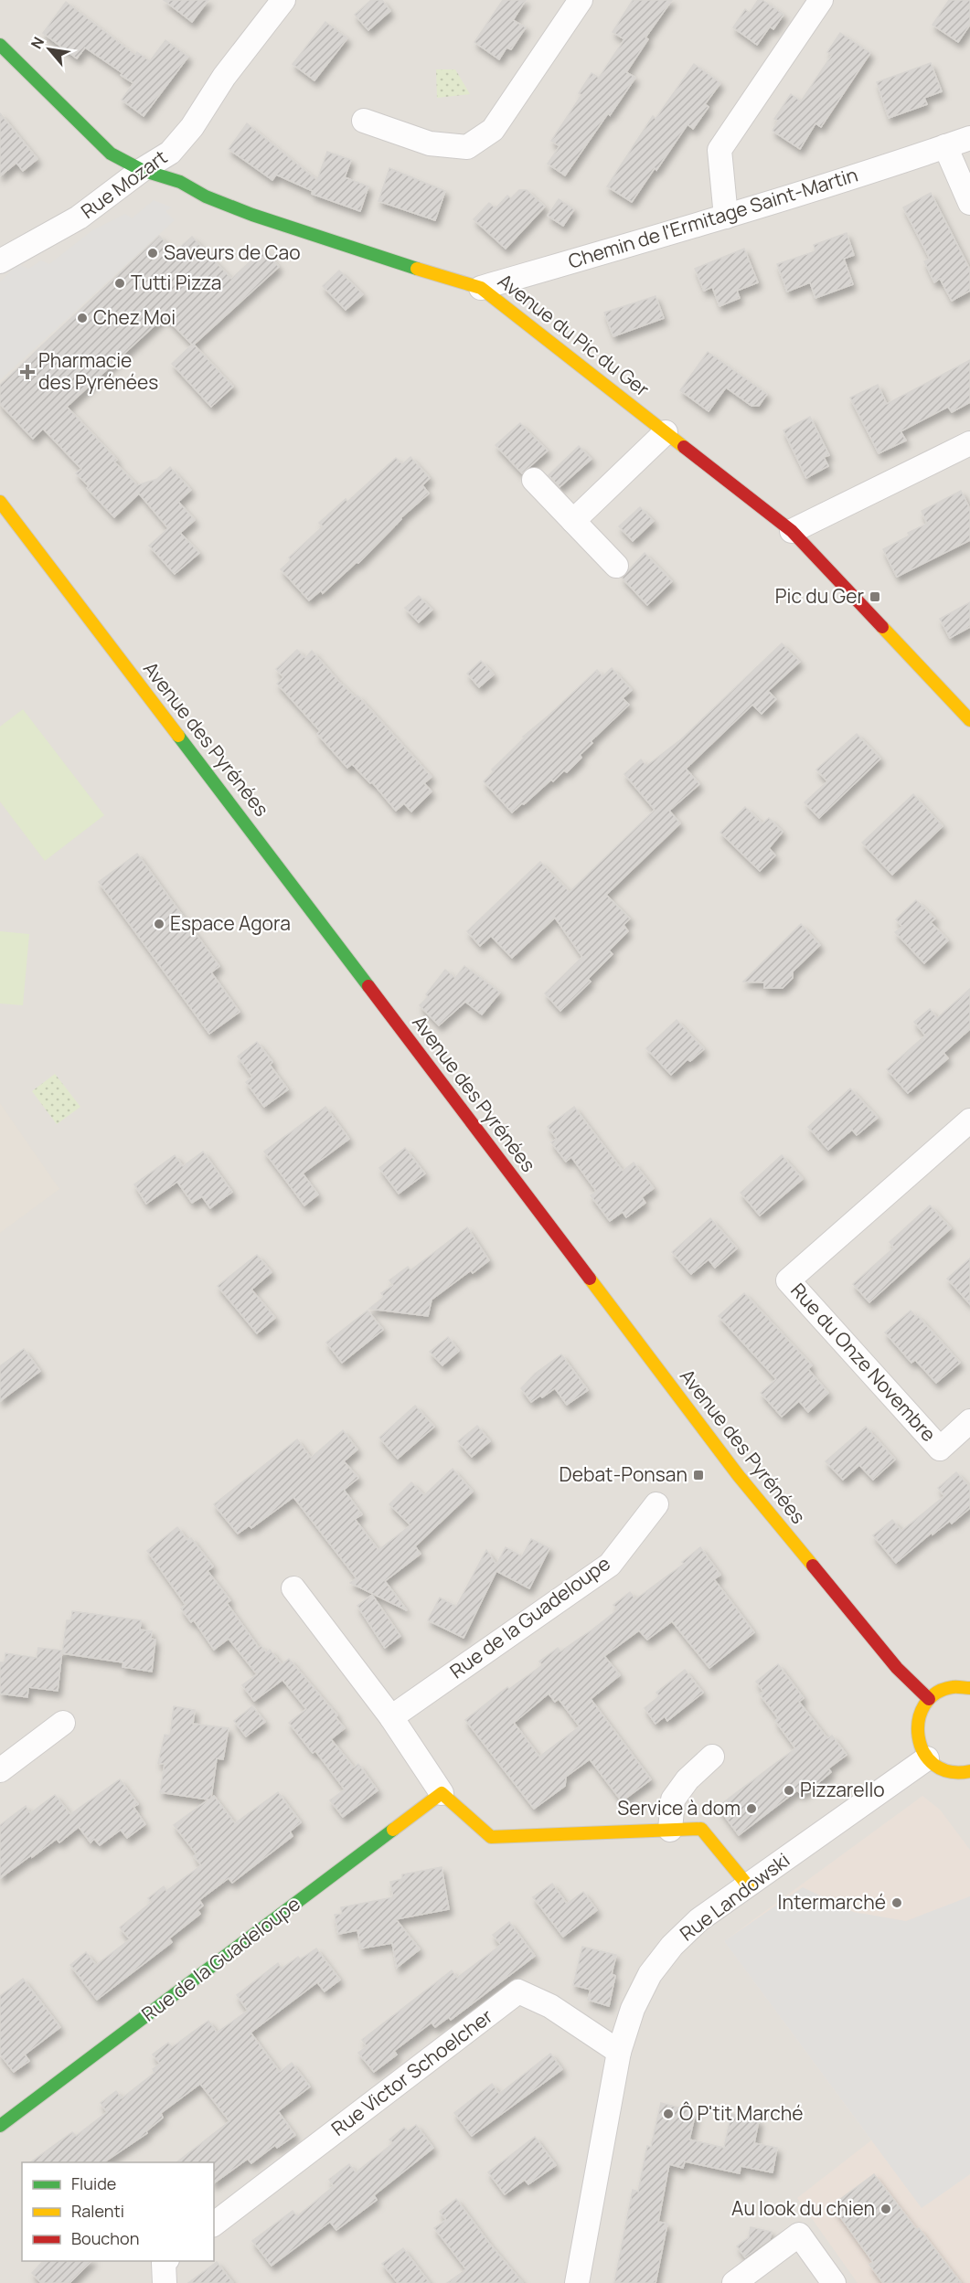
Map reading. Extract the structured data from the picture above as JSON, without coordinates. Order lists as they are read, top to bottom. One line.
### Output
{"streets":{"street":["Rue Mozart","Chemin de l'Ermitage Saint-Martin","Avenue du Pic du Ger","Avenue des Pyrénées","Rue du Onze Novembre","Rue de la Guadeloupe","Rue Landowski","Rue Victor Schoelcher"]},"crossings":[["Rue Mozart","Avenue du Pic du Ger"],["Chemin de l'Ermitage Saint-Martin","Avenue du Pic du Ger"],["Rue Landowski","Rue Victor Schoelcher"]],"places":{"other":["Saveurs de Cao","Tutti Pizza","Chez Moi","Espace Agora","Pizzarello","Service à dom","Intermarché","Ô P'tit Marché","Au look du chien"],"health":["Pharmacie des Pyrénées"],"transit":["Pic du Ger","Debat-Ponsan"]},"legend":["Fluide","Ralenti","Bouchon"],"north":"top left"}
